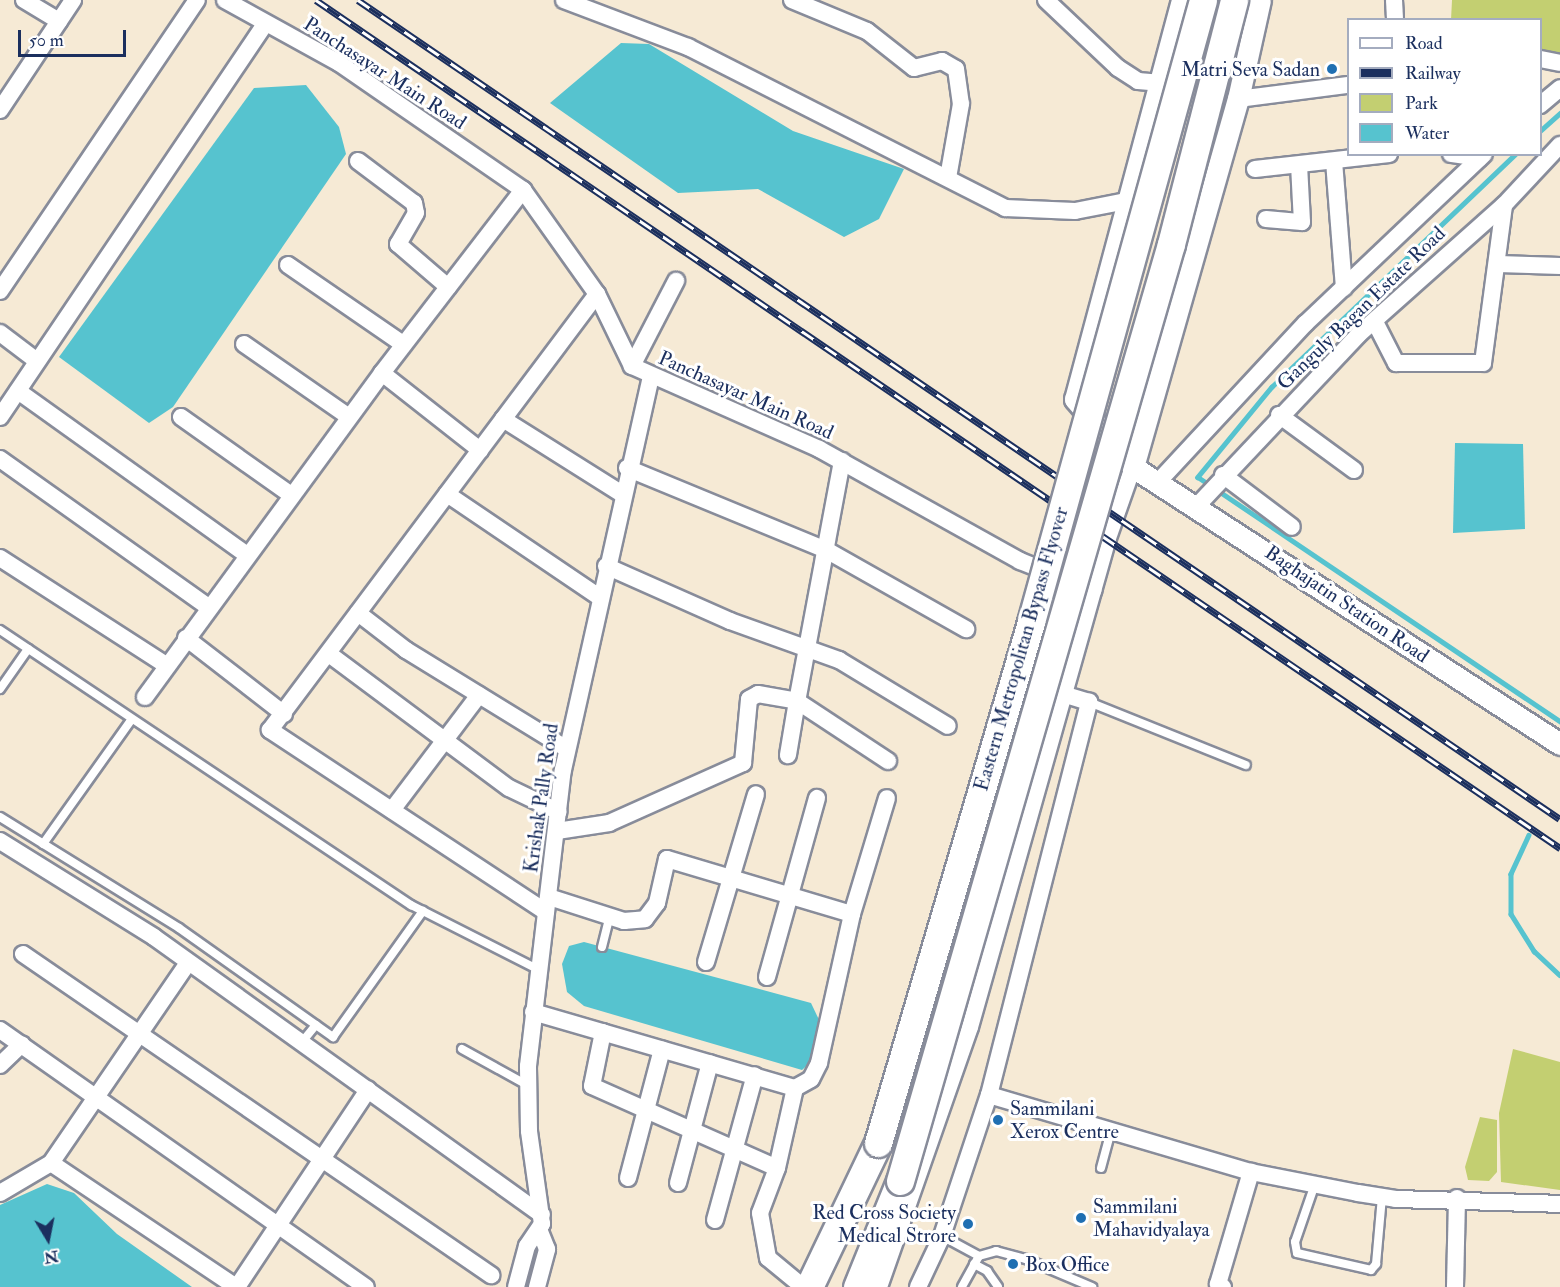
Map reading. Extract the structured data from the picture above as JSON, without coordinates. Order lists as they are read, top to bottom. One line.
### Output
{"streets":{"main road":["Eastern Metropolitan Bypass Flyover"],"street":["Panchasayar Main Road","Ganguly Bagan Estate Road","Baghajatin Station Road","Krishak Pally Road"]},"crossings":[["Panchasayar Main Road","Krishak Pally Road"],["Ganguly Bagan Estate Road","Baghajatin Station Road"]],"places":["Matri Seva Sadan","Sammilani Xerox Centre","Sammilani Mahavidyalaya","Red Cross Society Medical Strore","Box Office"],"legend":["Road","Railway","Park","Water"],"scale_bar":"50 m","north":"bottom"}
